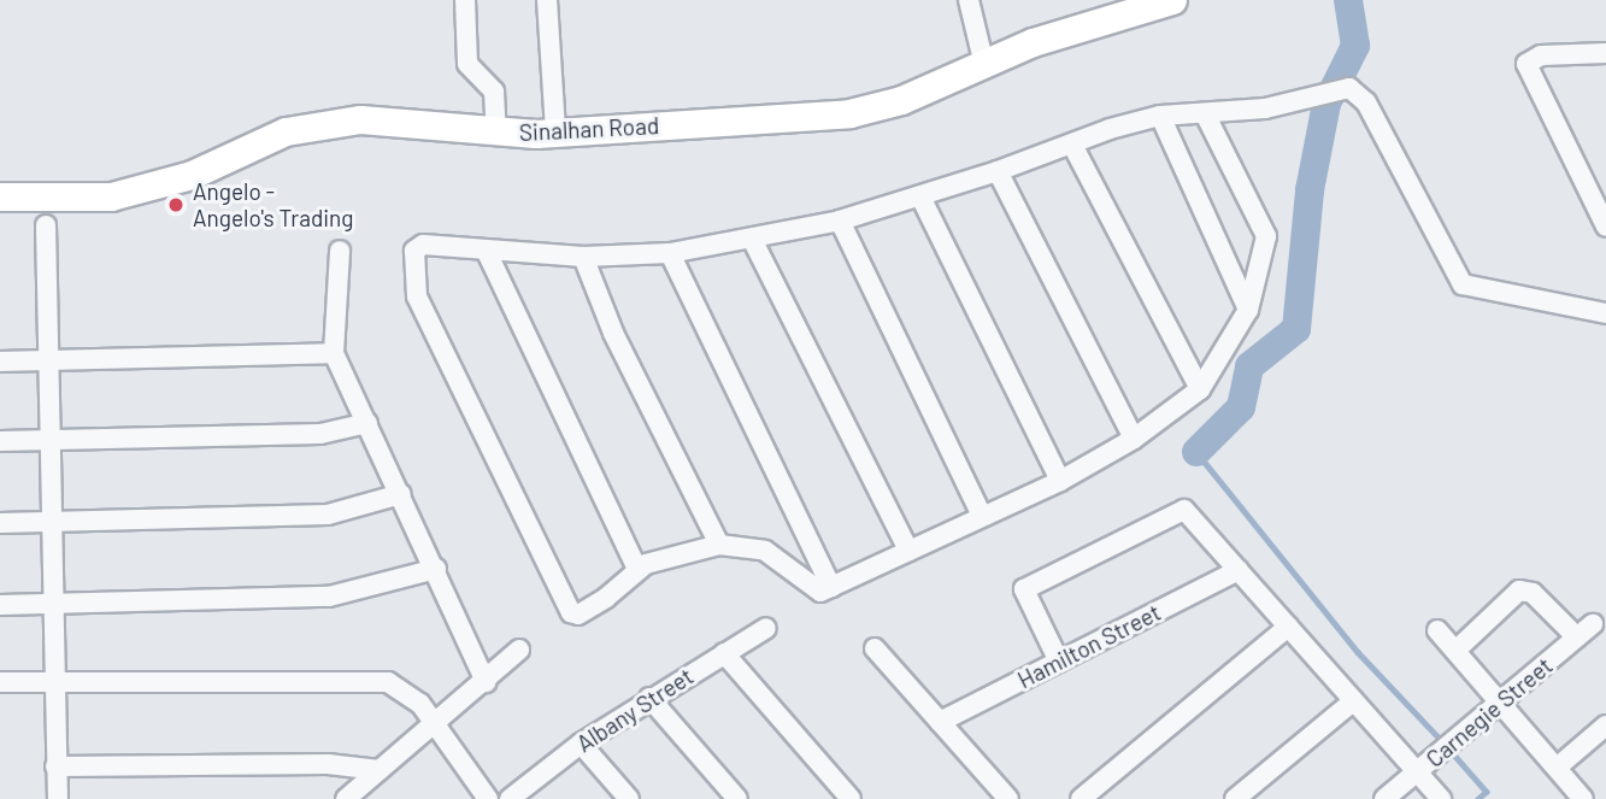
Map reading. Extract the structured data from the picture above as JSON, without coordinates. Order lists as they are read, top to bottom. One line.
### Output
{"streets":{"street":["Sinalhan Road","Hamilton Street","Albany Street","Carnegie Street"]},"places":["Angelo - Angelo's Trading"]}
